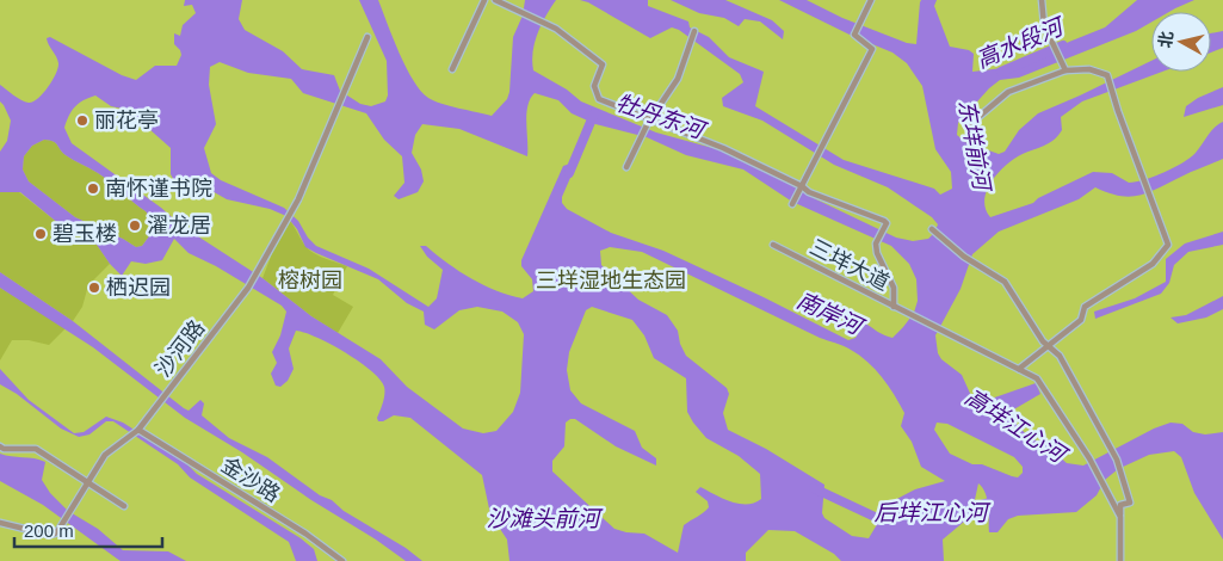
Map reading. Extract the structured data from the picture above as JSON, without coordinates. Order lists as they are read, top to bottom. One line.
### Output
{"streets":{"street":["三垟大道","沙河路","金沙路"]},"crossings":[["沙河路","金沙路"]],"water":["高水段河","牡丹东河","东垟前河","南岸河","高垟江心河","后垟江心河","沙滩头前河"],"parks":["榕树园","三垟湿地生态园"],"places":["丽花亭","南怀谨书院","濯龙居","碧玉楼","栖迟园"],"scale_bar":"200 m","north":"left"}
